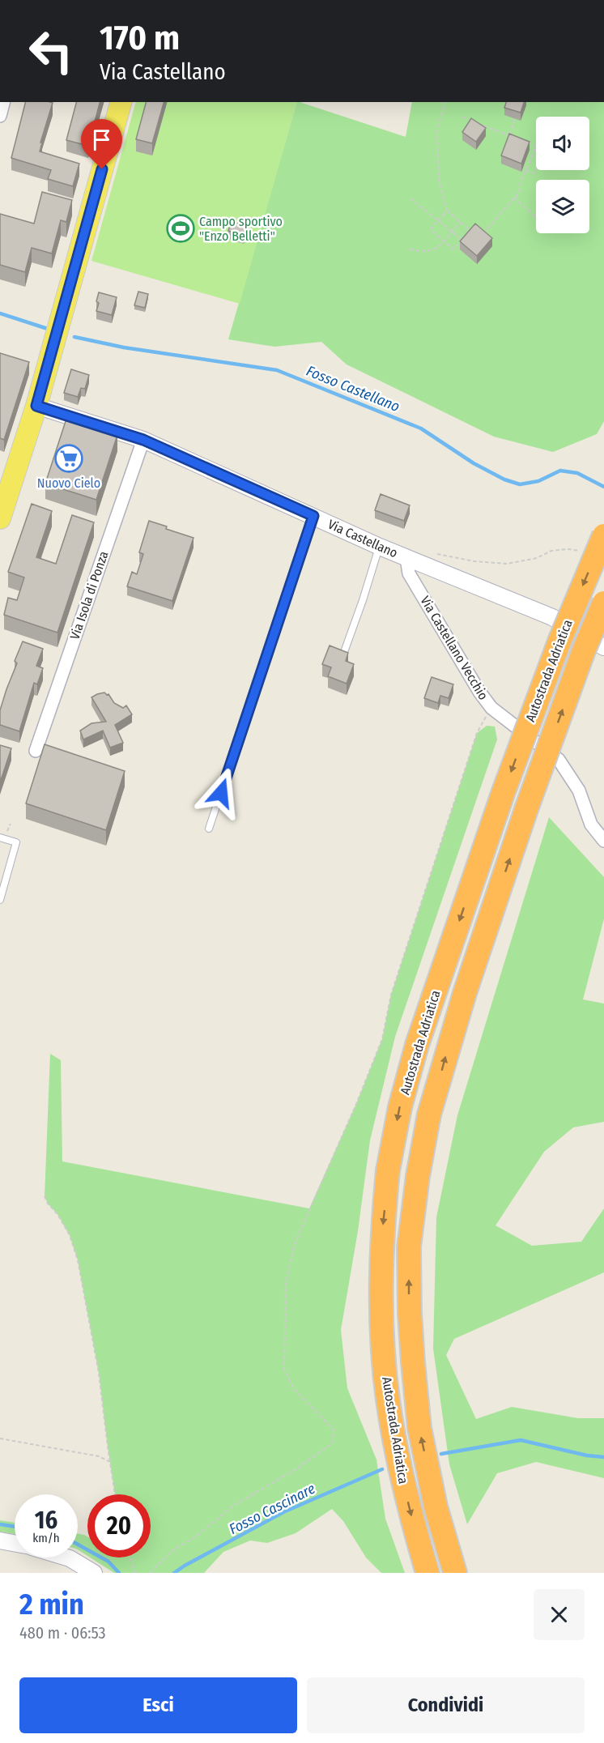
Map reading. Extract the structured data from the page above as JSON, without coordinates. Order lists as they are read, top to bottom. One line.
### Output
{"streets":{"highway":["Autostrada Adriatica"],"street":["Via Castellano","Via Isola di Ponza","Via Castellano Vecchio"]},"crossings":[["Via Castellano","Via Isola di Ponza"],["Via Castellano","Via Castellano Vecchio"]],"water":["Fosso Castellano","Fosso Cascinare"],"places":{"sports":["Campo sportivo \"Enzo Belletti\""],"supermarket":["Nuovo Cielo"]},"page":{"turn":["170 m","Via Castellano"],"speed":"16 km/h","limit":"20","heading":["2 min","480 m · 06:53"],"buttons":["Esci","Condividi"]}}
